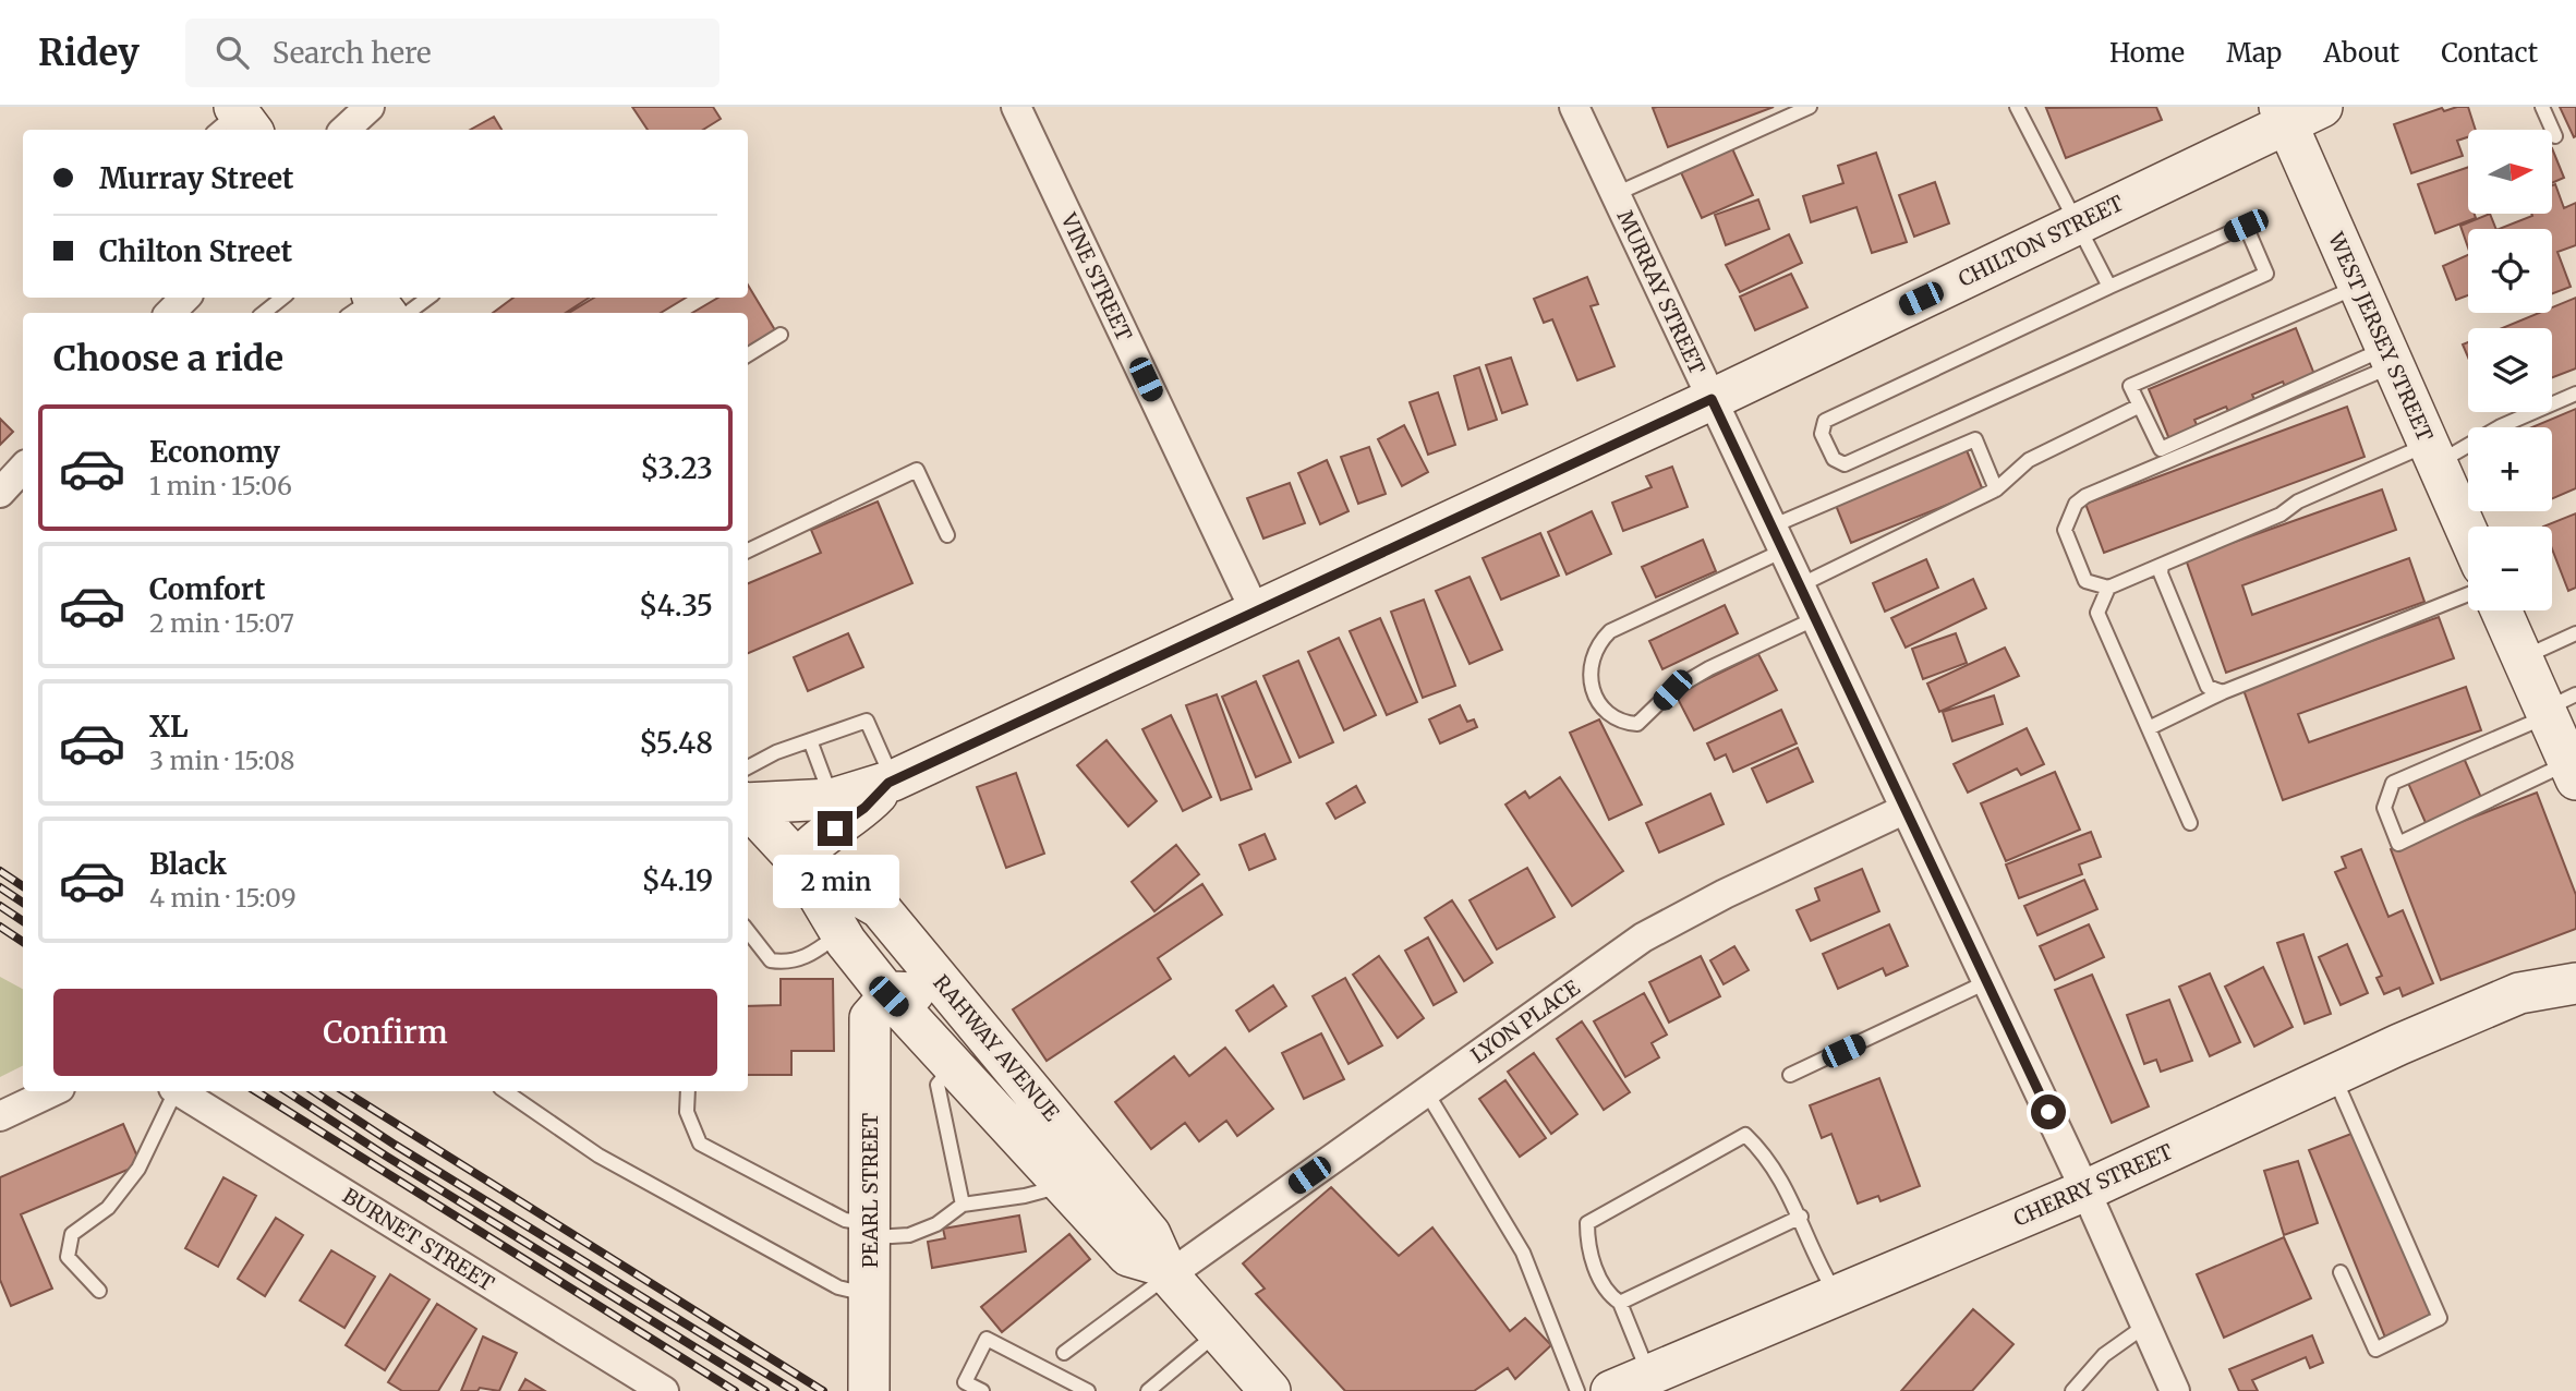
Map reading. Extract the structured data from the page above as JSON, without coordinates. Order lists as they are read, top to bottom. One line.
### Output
{"streets":{"main road":["CHILTON STREET","WEST JERSEY STREET","RAHWAY AVENUE","CHERRY STREET","PEARL STREET"],"street":["VINE STREET","MURRAY STREET","LYON PLACE","BURNET STREET"]},"crossings":[["CHILTON STREET","VINE STREET"],["CHILTON STREET","MURRAY STREET"],["CHILTON STREET","WEST JERSEY STREET"],["CHILTON STREET","RAHWAY AVENUE"],["MURRAY STREET","LYON PLACE"],["MURRAY STREET","CHERRY STREET"],["LYON PLACE","RAHWAY AVENUE"],["RAHWAY AVENUE","PEARL STREET"]],"north":"right","page":{"header":"Ridey","search":"Search here","nav":["Home","Map","About","Contact"],"map_buttons":["+","−"],"banner":["Murray Street","Chilton Street"],"heading":"Choose a ride","list":[{"name":"Economy","note":"1 min · 15:06","value":"$3.23"},{"name":"Comfort","note":"2 min · 15:07","value":"$4.35"},{"name":"XL","note":"3 min · 15:08","value":"$5.48"},{"name":"Black","note":"4 min · 15:09","value":"$4.19"}],"bubble":"2 min","buttons":"Confirm"}}
